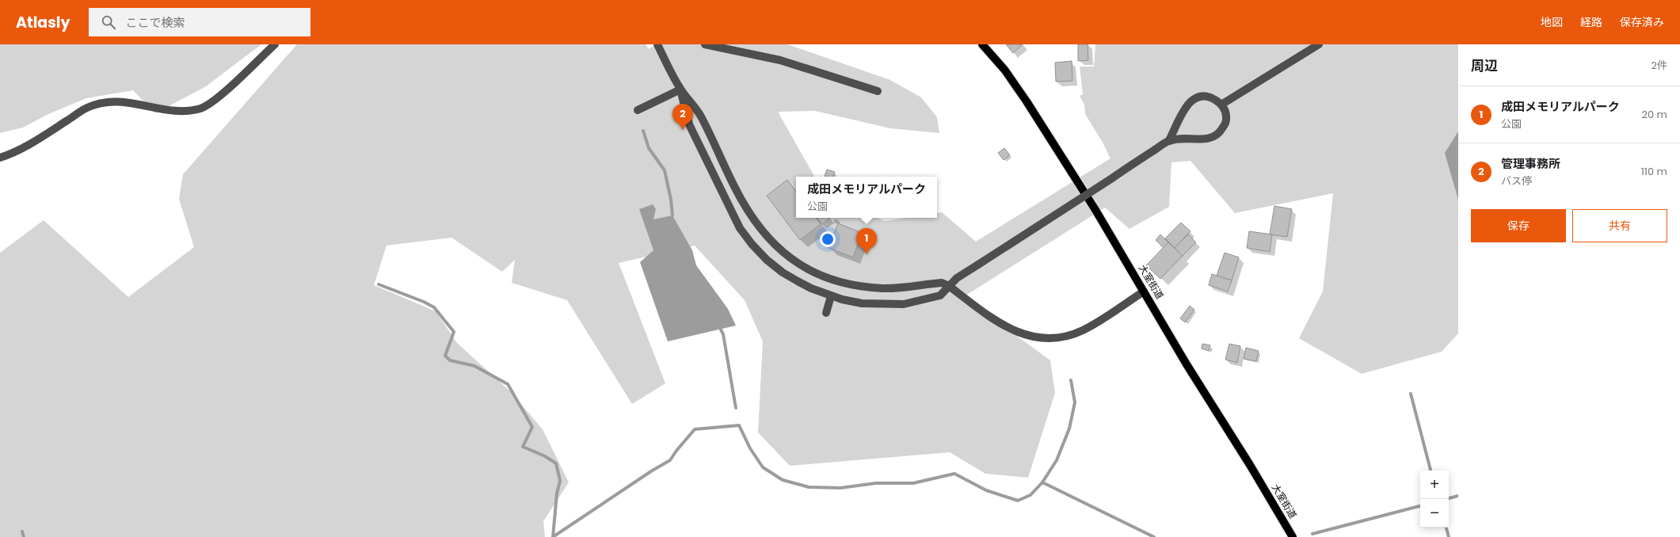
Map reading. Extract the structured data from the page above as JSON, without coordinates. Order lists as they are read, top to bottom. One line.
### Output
{"streets":{"main road":["大室街道"]},"page":{"header":"Atlasly","search":"ここで検索","nav":["地図","経路","保存済み"],"heading":["周辺","2件"],"list":[{"mark":"1","name":"成田メモリアルパーク","note":"公園","value":"20 m"},{"mark":"2","name":"管理事務所","note":"バス停","value":"110 m"}],"pins":["2","1"],"popup":["成田メモリアルパーク","公園"],"buttons":["保存","共有"],"map_buttons":["+","−"]}}
